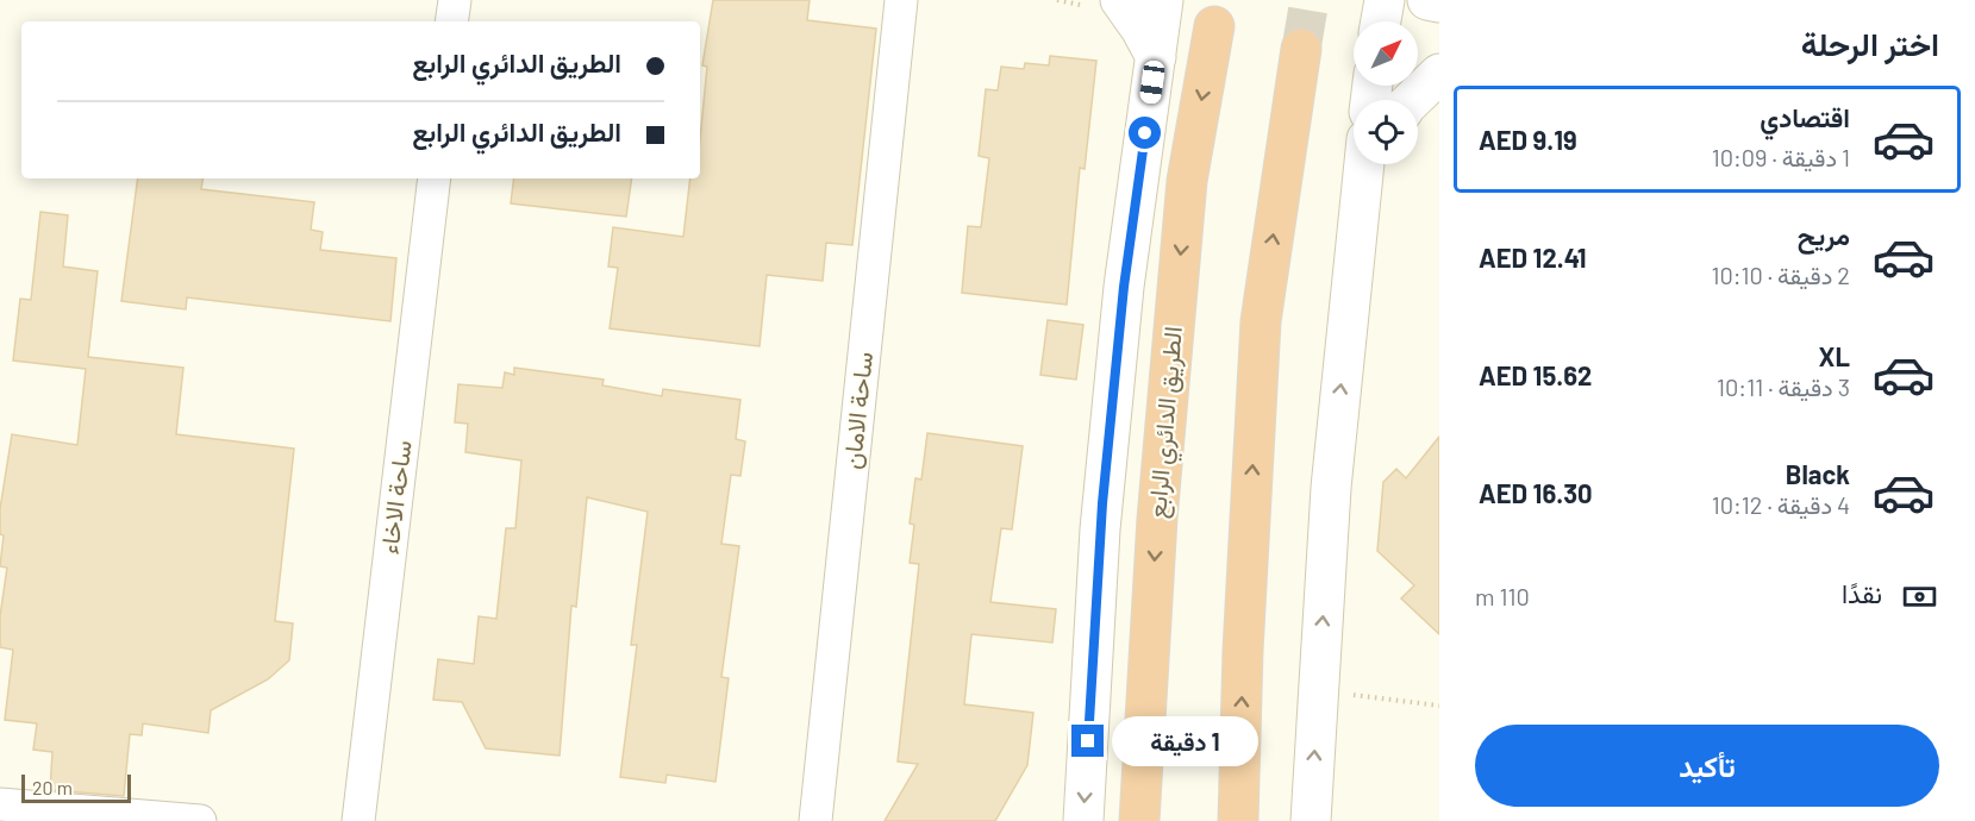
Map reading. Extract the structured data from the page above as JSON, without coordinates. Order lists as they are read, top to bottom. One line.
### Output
{"streets":{"highway":["الطريق الدائري الرابع"],"street":["ساحة الامان","ساحة الاخاء"]},"scale_bar":"20 m","north":"top right","page":{"heading":"اختر الرحلة","banner":["الطريق الدائري الرابع","الطريق الدائري الرابع"],"list":[{"name":"اقتصادي","note":"1 دقيقة · 10:09","value":"AED 9.19"},{"name":"مريح","note":"2 دقيقة · 10:10","value":"AED 12.41"},{"name":"XL","note":"3 دقيقة · 10:11","value":"AED 15.62"},{"name":"Black","note":"4 دقيقة · 10:12","value":"AED 16.30"}],"pay":["نقدًا","110 m"],"buttons":"تأكيد","bubble":"1 دقيقة","scale":"20 m"}}
